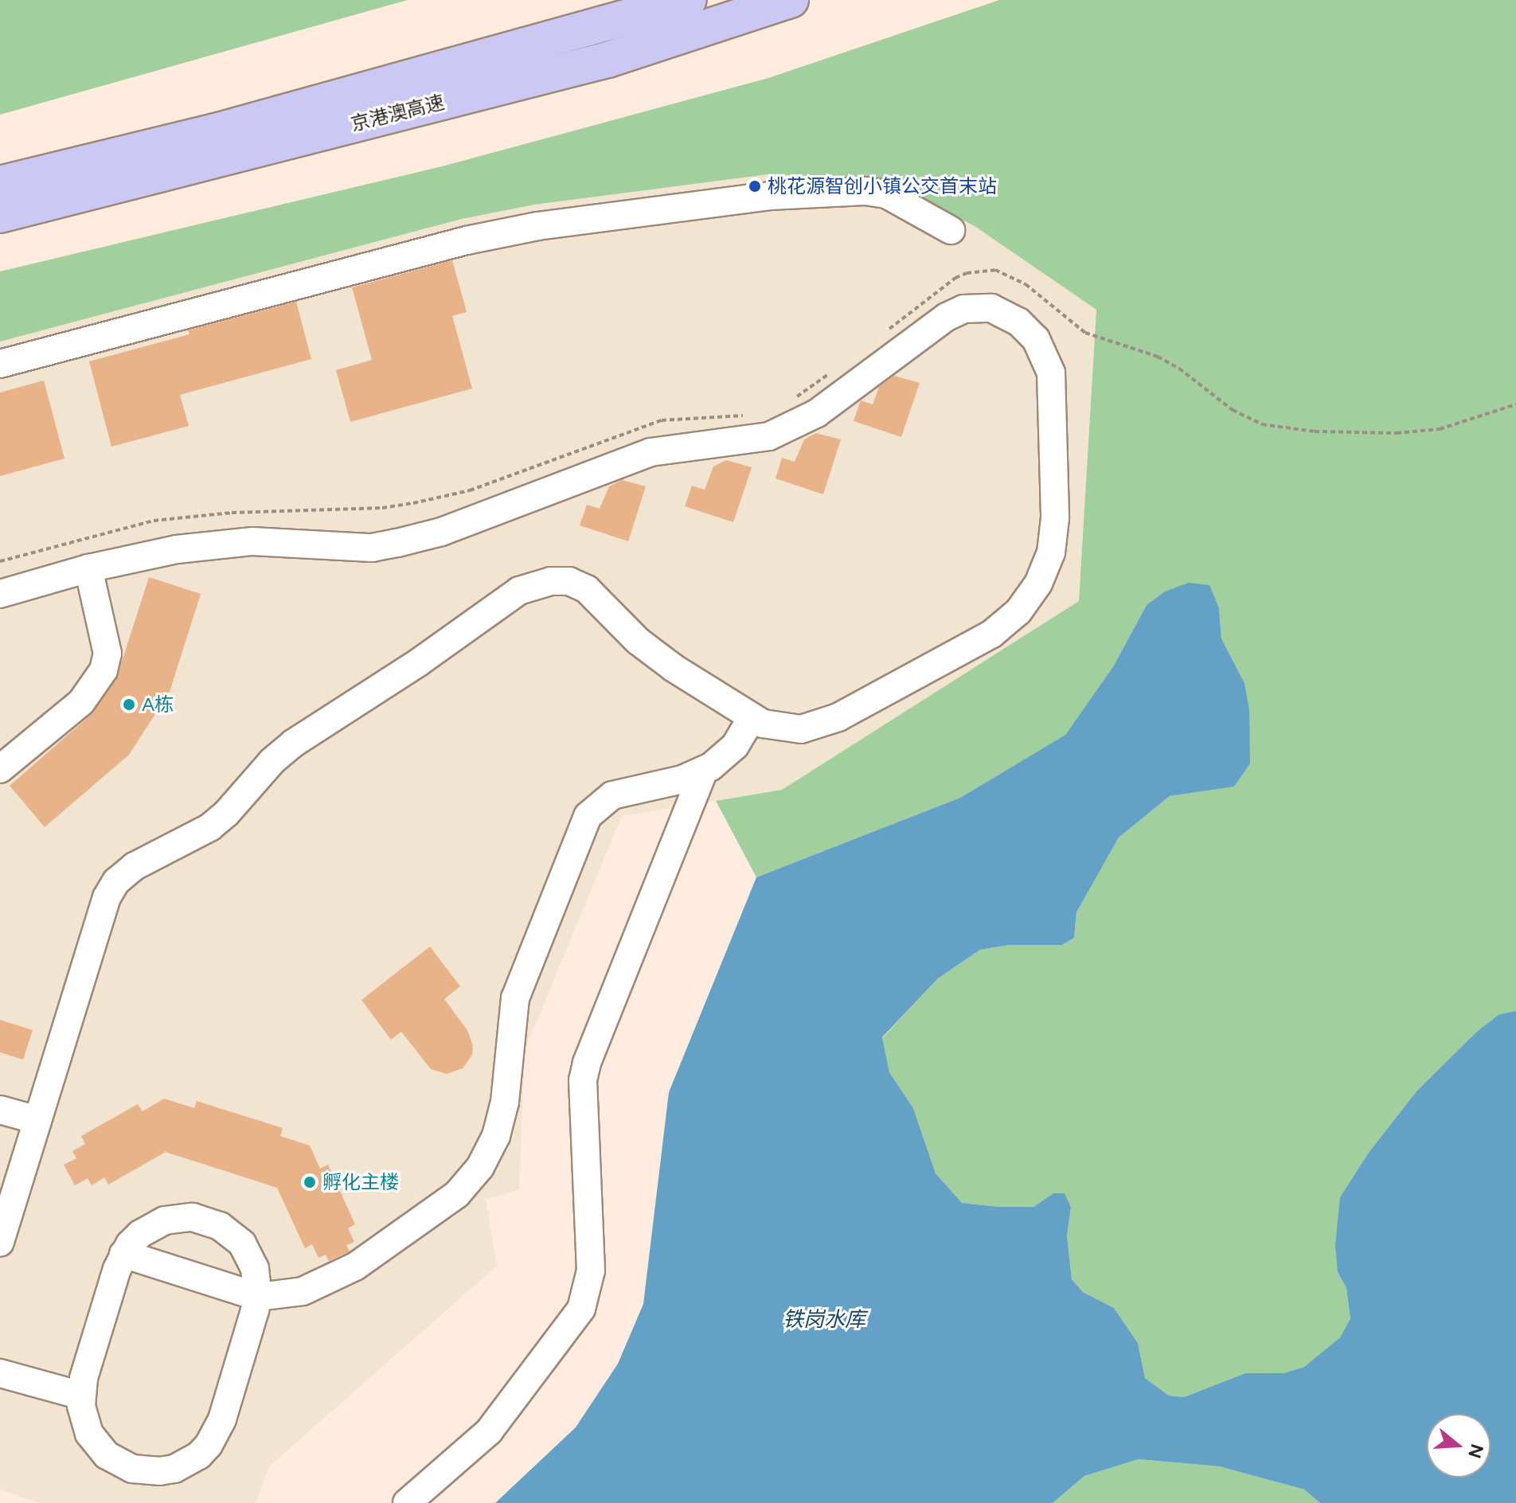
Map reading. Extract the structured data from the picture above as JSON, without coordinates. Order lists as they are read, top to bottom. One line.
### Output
{"streets":{"highway":["京港澳高速"]},"water":["铁岗水库"],"places":["桃花源智创小镇公交首末站","A栋","孵化主楼"],"north":"right"}
